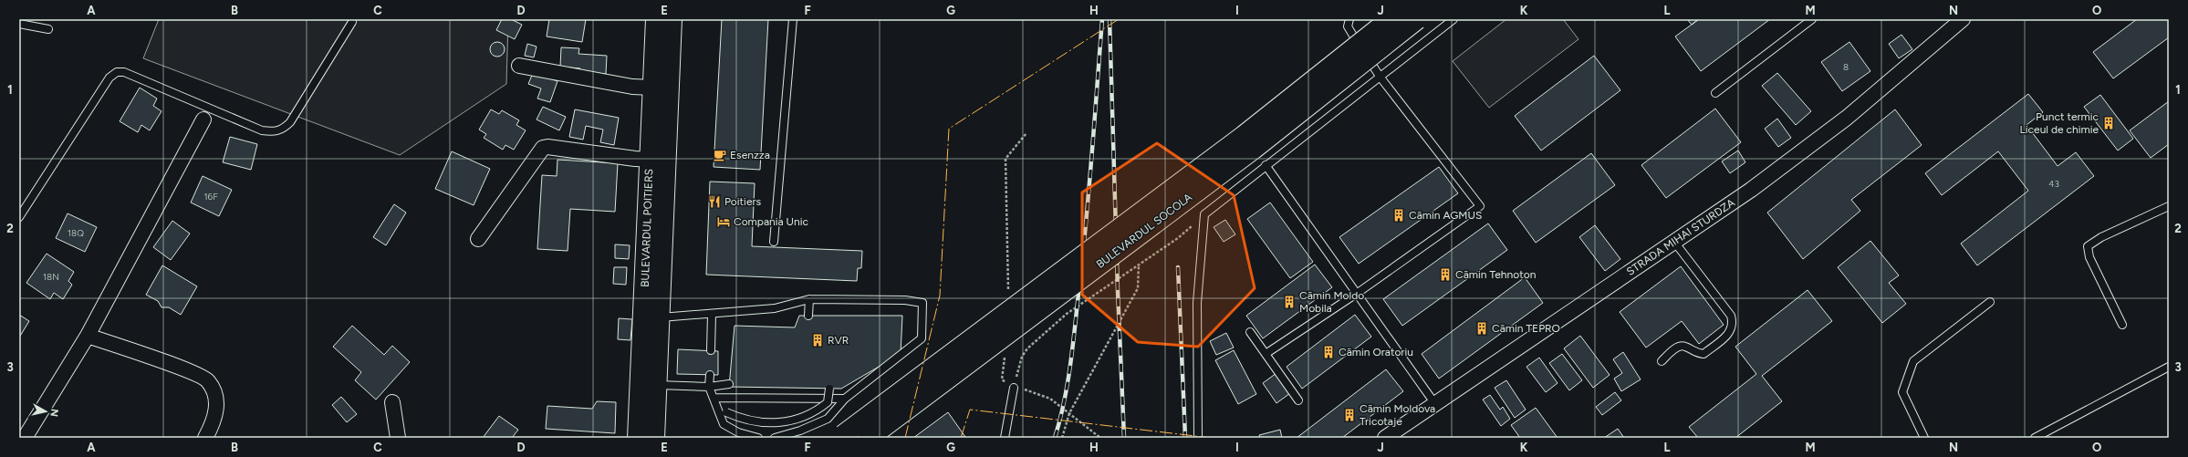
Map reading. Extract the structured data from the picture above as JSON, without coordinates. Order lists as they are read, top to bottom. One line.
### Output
{"streets":{"main road":["BULEVARDUL POITIERS","BULEVARDUL SOCOLA"],"street":["STRADA MIHAI STURDZA"]},"places":{"building":["Punct termic Liceul de chimie","Cămin AGMUS","Cămin Tehnoton","Cămin Moldo Mobila","Cămin TEPRO","RVR","Cămin Oratoriu","Cămin Moldova Tricotaje"],"cafe":["Esenzza"],"restaurant":["Poitiers"],"hotel":["Compania Unic"]},"house_numbers":["8","43","16F","18Q","18N"],"north":"right","grid":{"columns":["A","B","C","D","E","F","G","H","I","J","K","L","M","N","O"],"rows":["1","2","3"]}}
